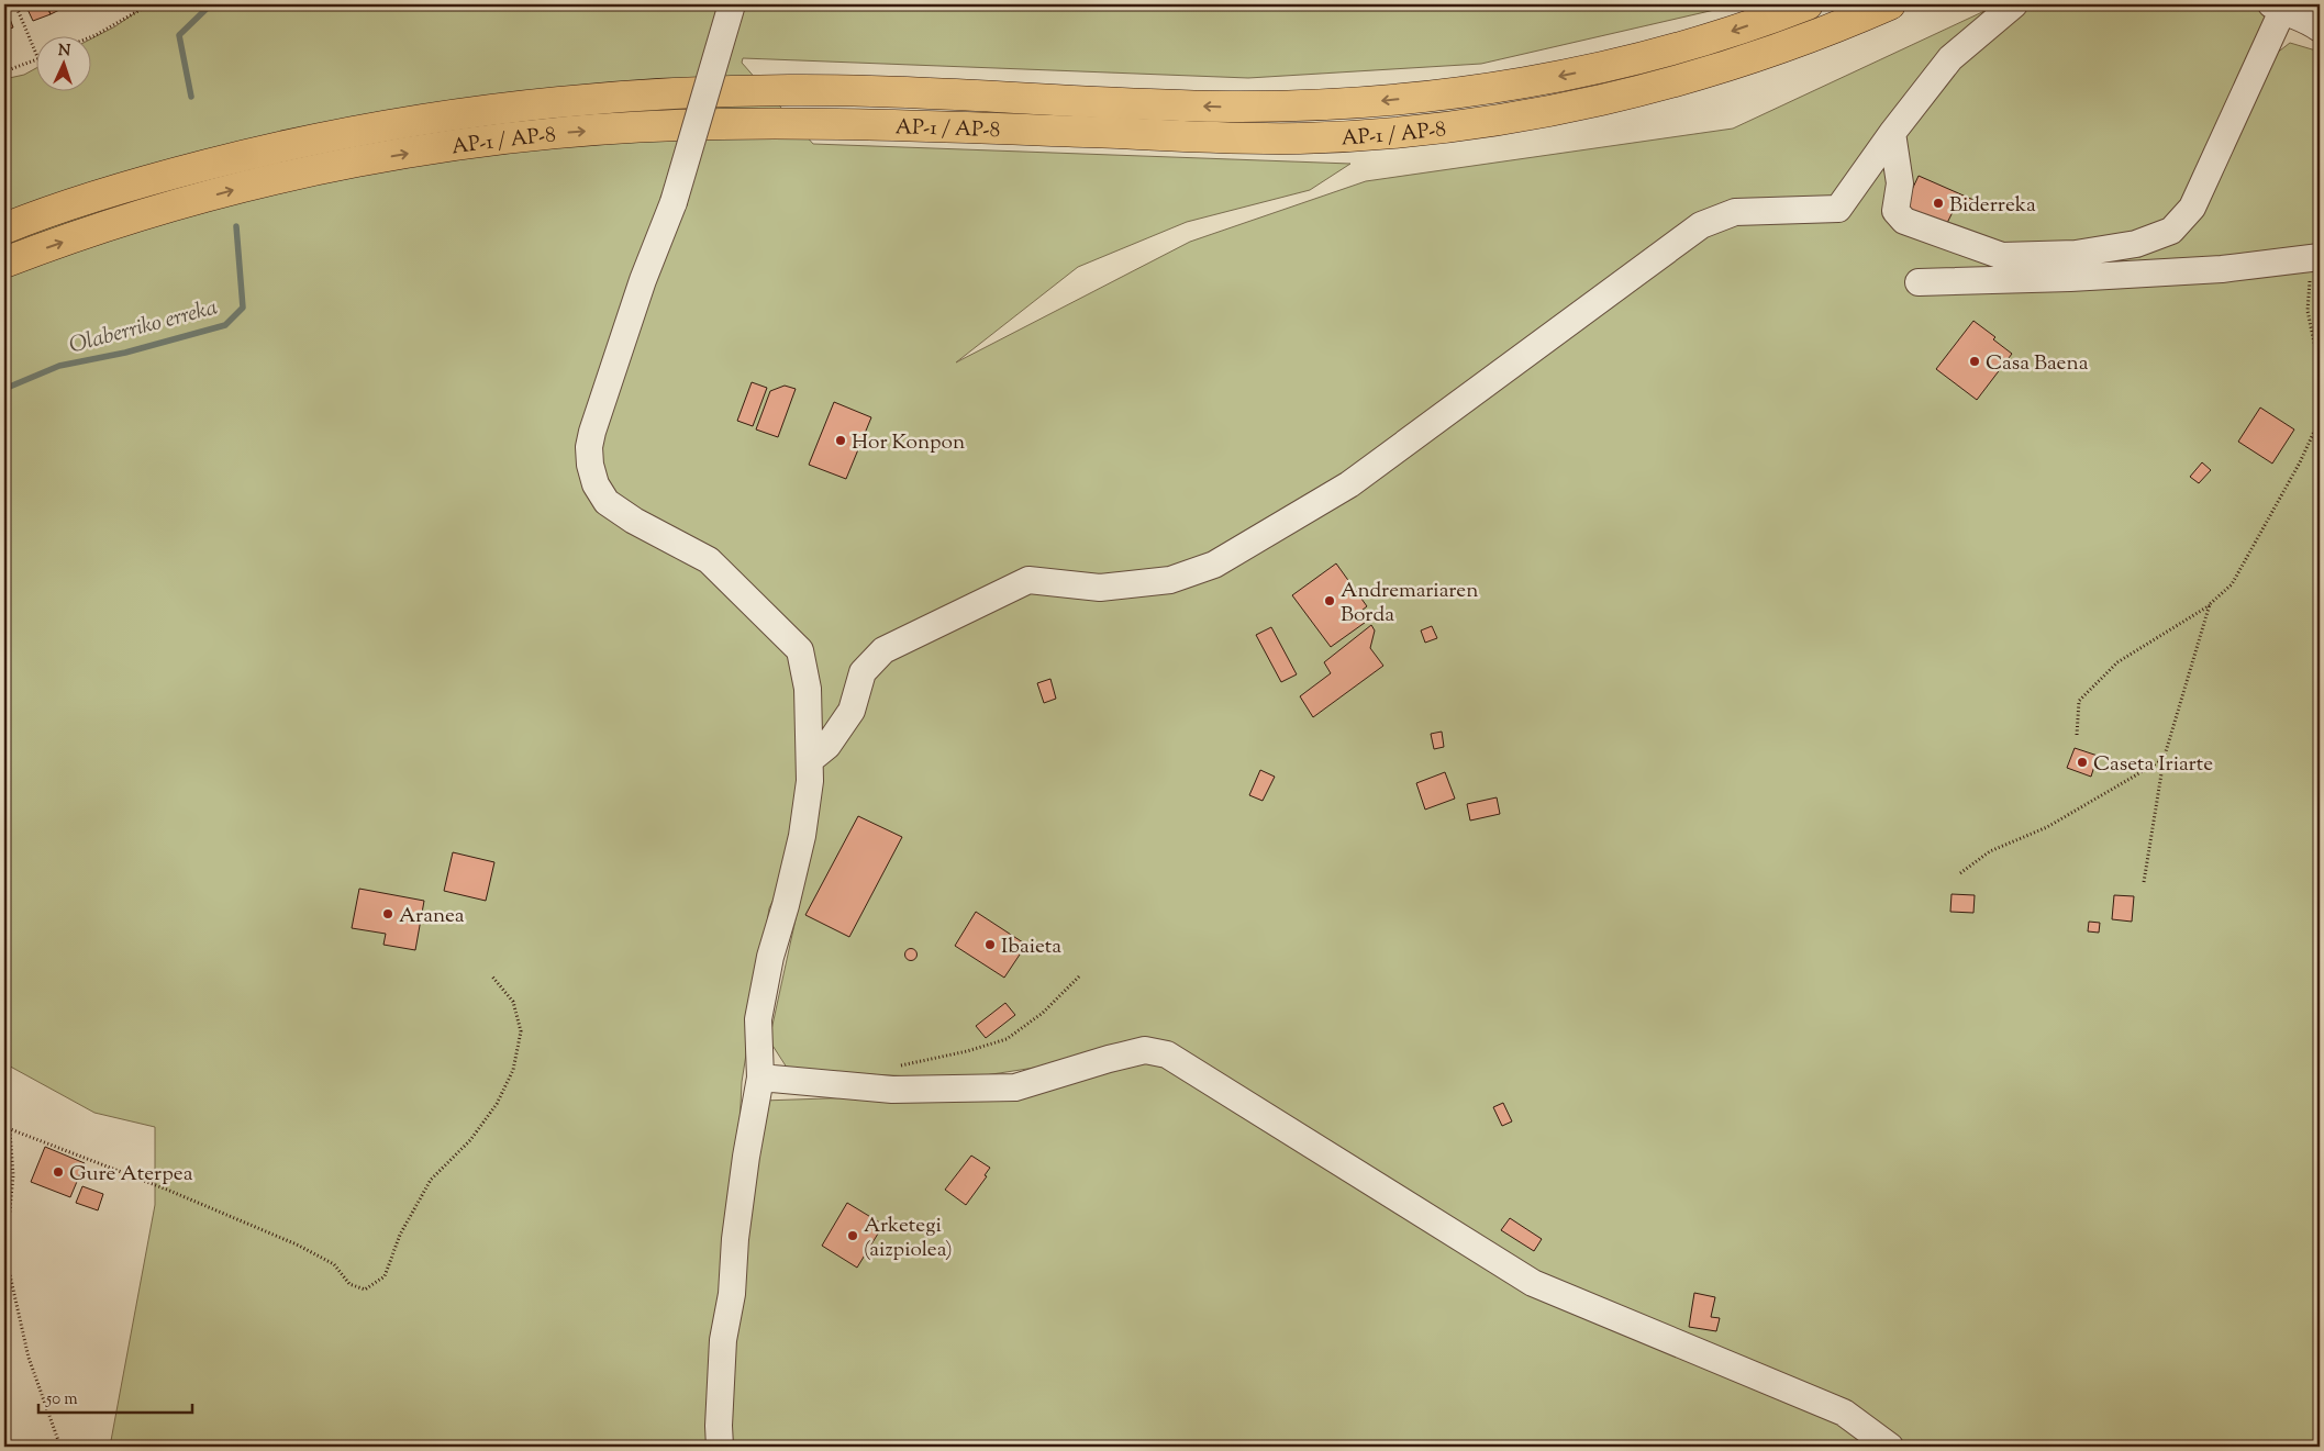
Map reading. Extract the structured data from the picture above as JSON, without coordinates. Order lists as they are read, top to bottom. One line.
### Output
{"streets":{"highway":["AP-1 / AP-8"]},"water":["Olaberriko erreka"],"places":["Biderreka","Casa Baena","Hor Konpon","Andremariaren Borda","Caseta Iriarte","Aranea","Ibaieta","Gure Aterpea","Arketegi (aizpiolea)"],"scale_bar":"50 m","north":"top"}
